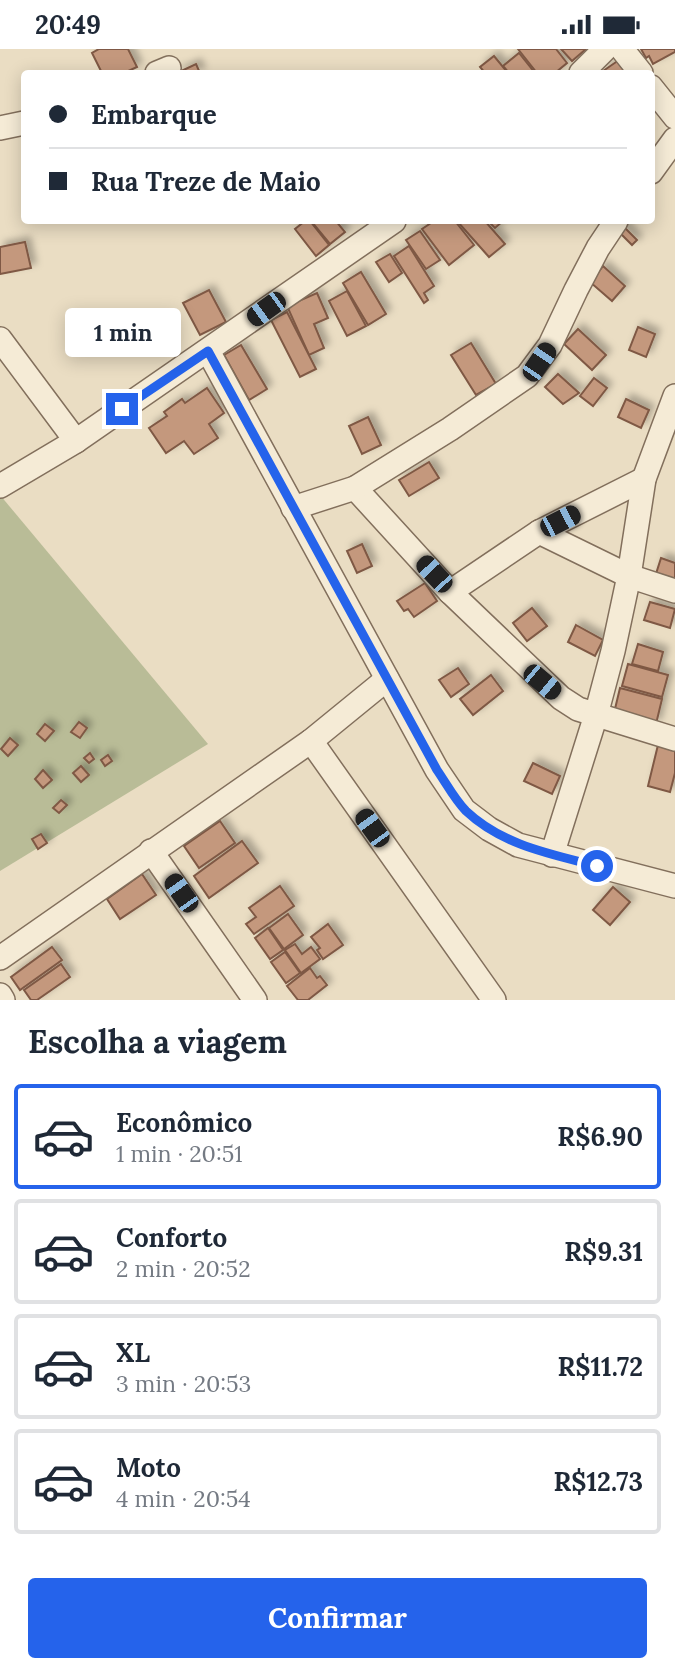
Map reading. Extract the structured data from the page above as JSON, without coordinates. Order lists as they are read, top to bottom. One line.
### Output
{"page":{"status":"20:49","banner":["Embarque","Rua Treze de Maio"],"bubble":"1 min","heading":"Escolha a viagem","list":[{"name":"Econômico","note":"1 min · 20:51","value":"R$6.90"},{"name":"Conforto","note":"2 min · 20:52","value":"R$9.31"},{"name":"XL","note":"3 min · 20:53","value":"R$11.72"},{"name":"Moto","note":"4 min · 20:54","value":"R$12.73"}],"buttons":"Confirmar"}}
